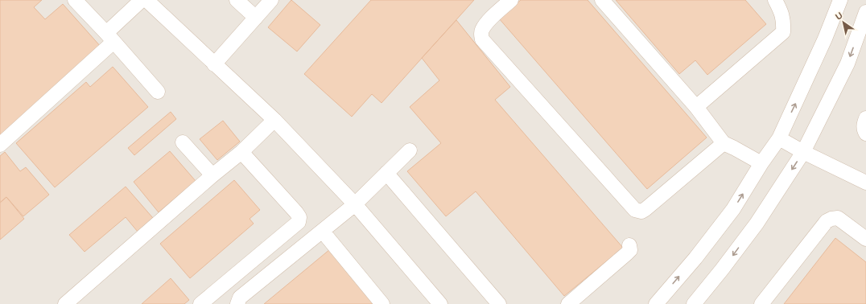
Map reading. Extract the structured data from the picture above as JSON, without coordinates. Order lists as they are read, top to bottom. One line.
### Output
{"north":"top left"}
